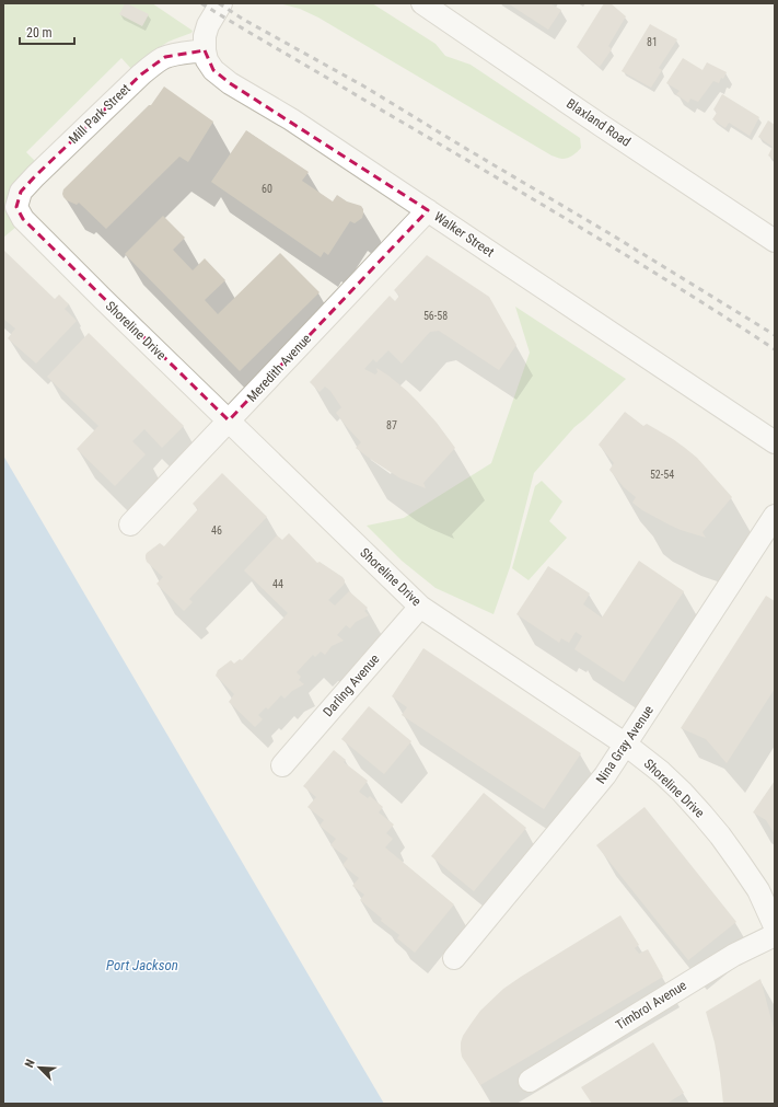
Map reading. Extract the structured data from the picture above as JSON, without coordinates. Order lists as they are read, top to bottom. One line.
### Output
{"streets":{"street":["Mill Park Street","Blaxland Road","Walker Street","Shoreline Drive","Meredith Avenue","Darling Avenue","Nina Gray Avenue","Timbrol Avenue"]},"crossings":[["Mill Park Street","Walker Street"],["Mill Park Street","Shoreline Drive"],["Walker Street","Meredith Avenue"],["Shoreline Drive","Meredith Avenue"],["Shoreline Drive","Darling Avenue"],["Shoreline Drive","Nina Gray Avenue"]],"water":["Port Jackson"],"house_numbers":["81","60","56-58","87","52-54","46","44"],"scale_bar":"20 m","north":"top left"}
